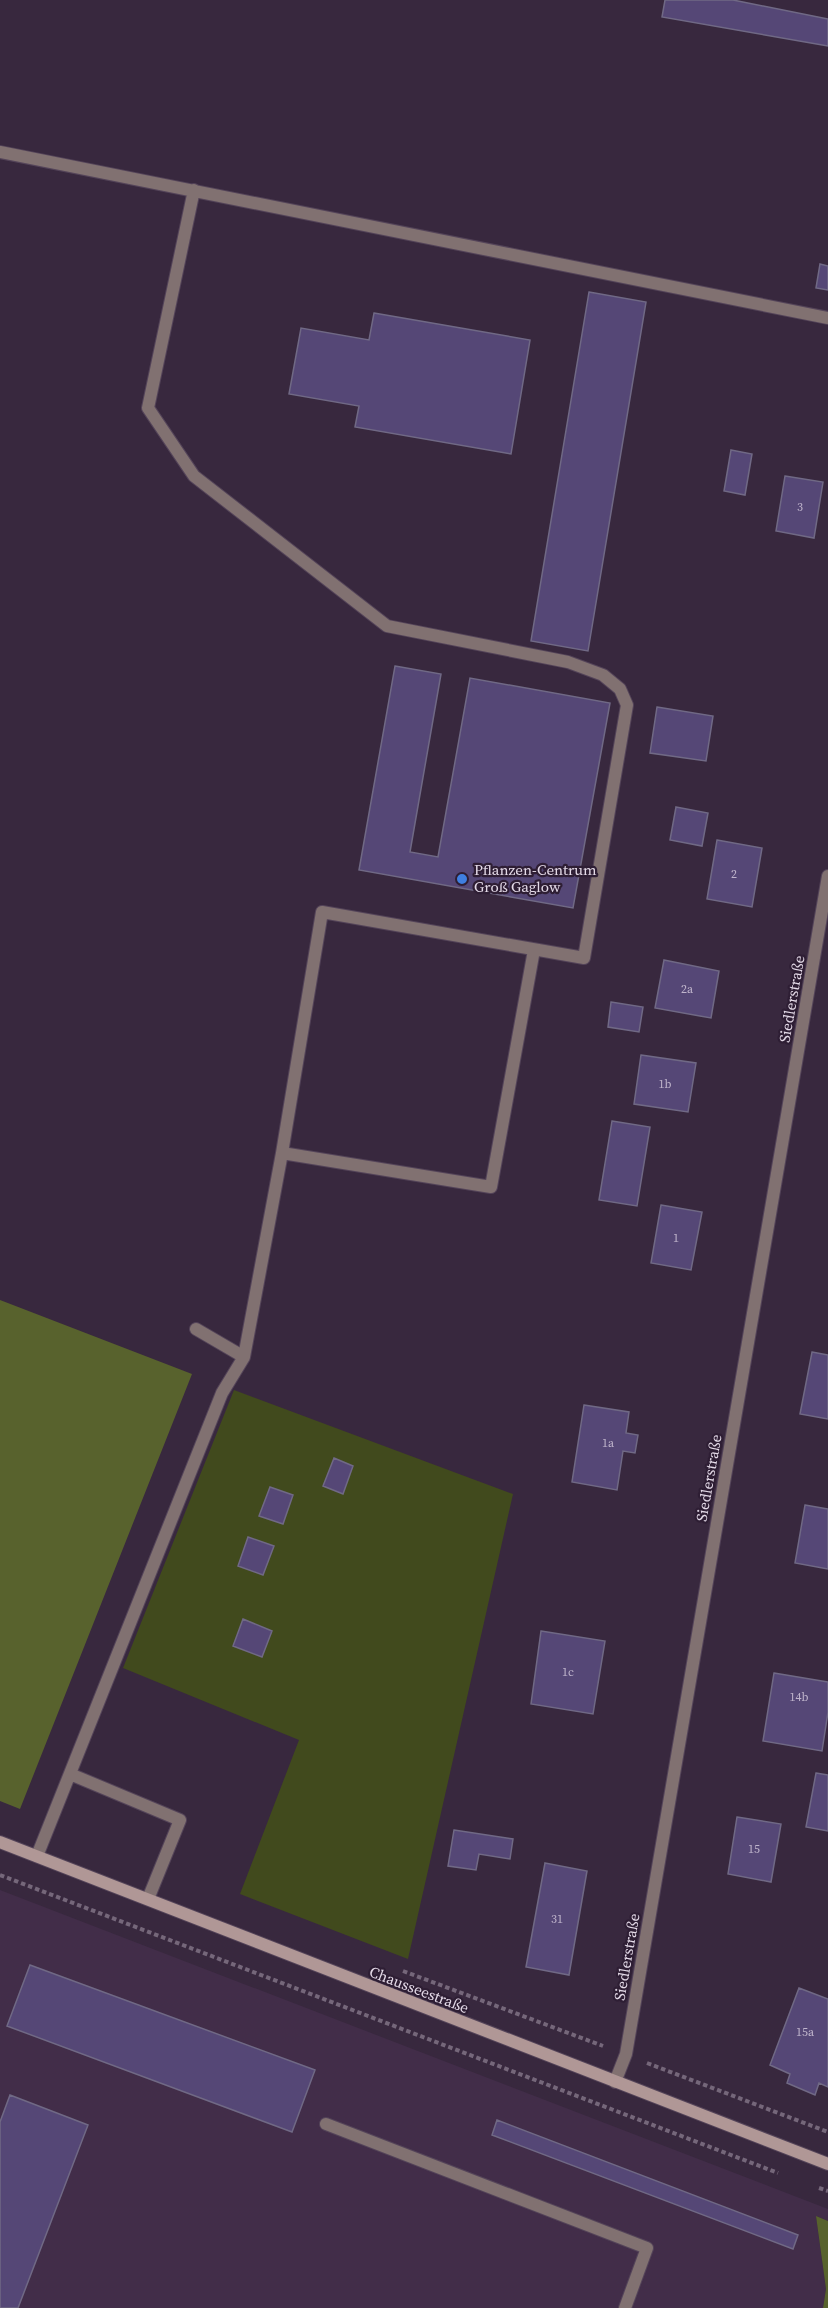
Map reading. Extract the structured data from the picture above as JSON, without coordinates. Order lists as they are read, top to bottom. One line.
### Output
{"streets":{"main road":["Chausseestraße"],"street":["Siedlerstraße"]},"crossings":[["Siedlerstraße","Chausseestraße"]],"places":["Pflanzen-Centrum Groß Gaglow"],"house_numbers":["3","2","2a","1b","1","1a","1c","14b","15","31","15a"]}
